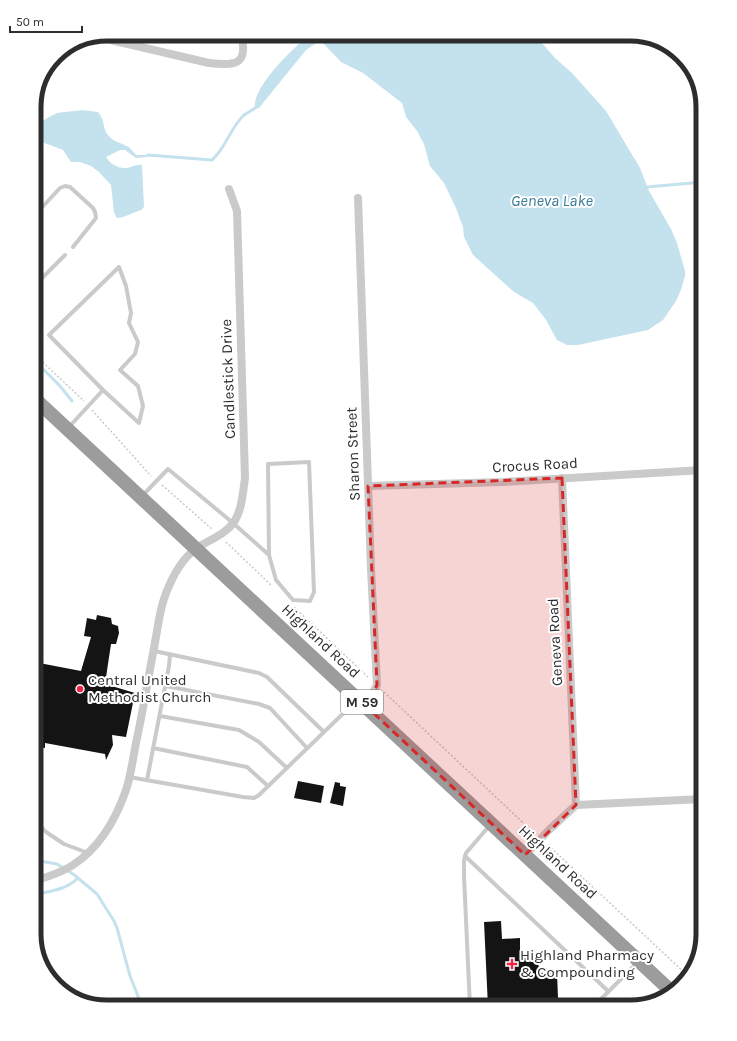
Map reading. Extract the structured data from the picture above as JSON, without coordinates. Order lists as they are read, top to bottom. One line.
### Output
{"streets":{"highway":["Highland Road","M 59"],"street":["Candlestick Drive","Sharon Street","Crocus Road","Geneva Road"]},"crossings":[["Sharon Street","Crocus Road"],["Crocus Road","Geneva Road"]],"water":["Geneva Lake"],"places":{"other":["Central United Methodist Church"],"health":["Highland Pharmacy & Compounding"]},"scale_bar":"50 m"}
